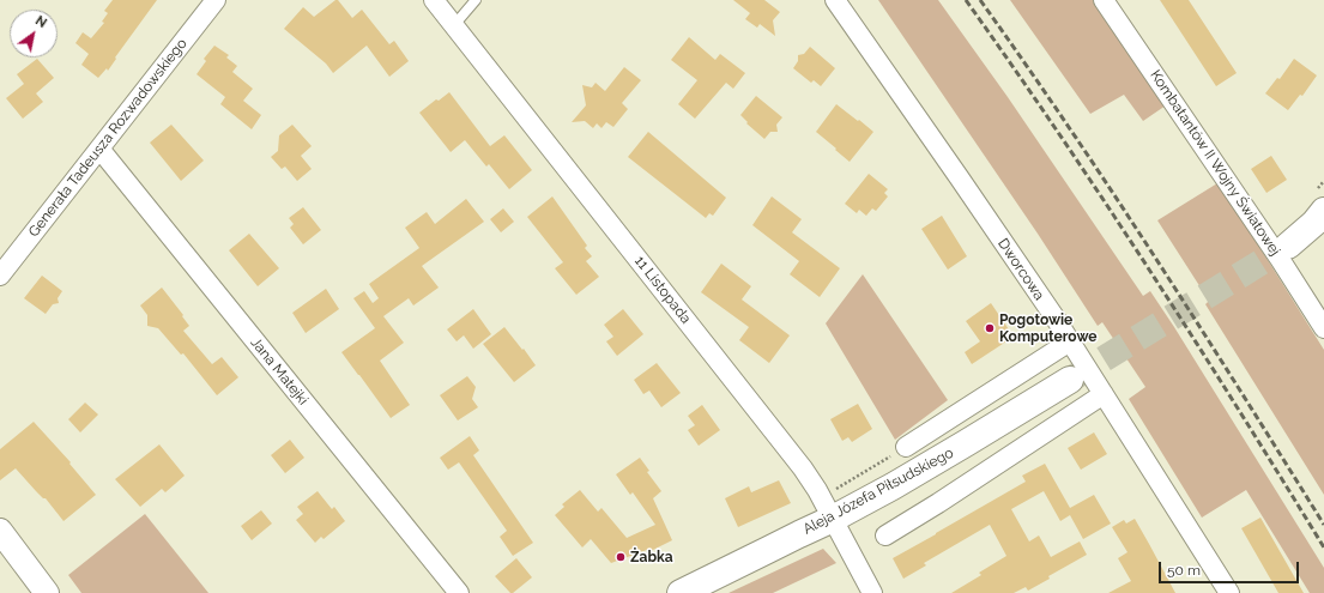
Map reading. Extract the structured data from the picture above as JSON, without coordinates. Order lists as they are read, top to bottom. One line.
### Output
{"streets":{"main road":["Aleja Józefa Piłsudskiego"],"street":["Generała Tadeusza Rozwadowskiego","Kombatantów II Wojny Światowej","Dworcowa","11 Listopada","Jana Matejki"]},"crossings":[["Generała Tadeusza Rozwadowskiego","Jana Matejki"],["Dworcowa","Aleja Józefa Piłsudskiego"],["11 Listopada","Aleja Józefa Piłsudskiego"]],"places":["Pogotowie Komputerowe","Żabka"],"scale_bar":"50 m","north":"top right"}
